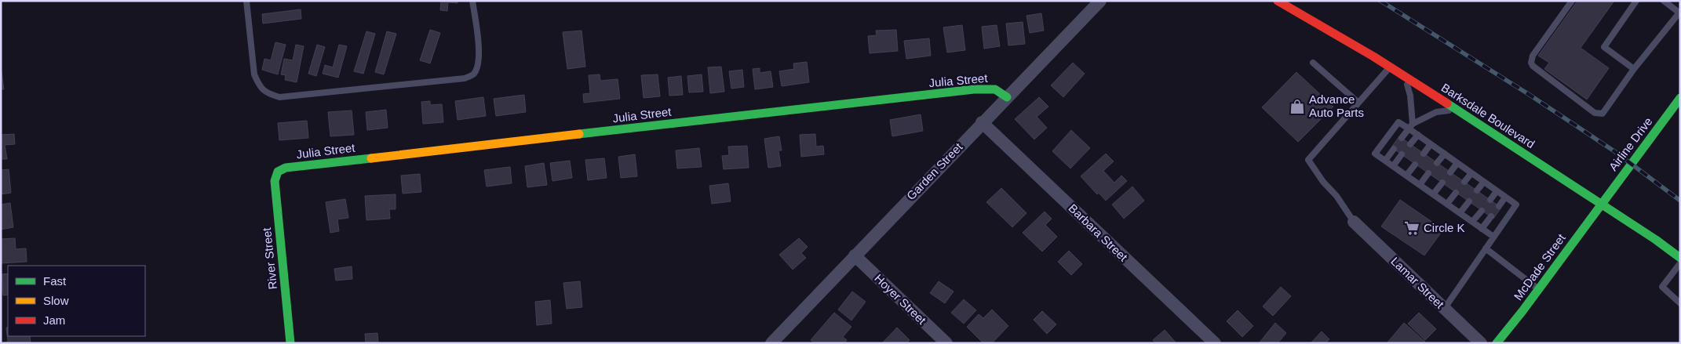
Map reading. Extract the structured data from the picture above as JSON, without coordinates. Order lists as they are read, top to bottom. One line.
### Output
{"streets":{"street":["Julia Street","Barksdale Boulevard","Airline Drive","Garden Street","Barbara Street","River Street","McDade Street","Lamar Street","Hoyer Street"]},"crossings":[["Julia Street","Garden Street"],["Julia Street","River Street"],["Barksdale Boulevard","Airline Drive"],["Barksdale Boulevard","McDade Street"],["Airline Drive","McDade Street"],["Garden Street","Barbara Street"],["Garden Street","Hoyer Street"]],"places":{"shop":["Advance Auto Parts"],"supermarket":["Circle K"]},"legend":["Fast","Slow","Jam"]}
